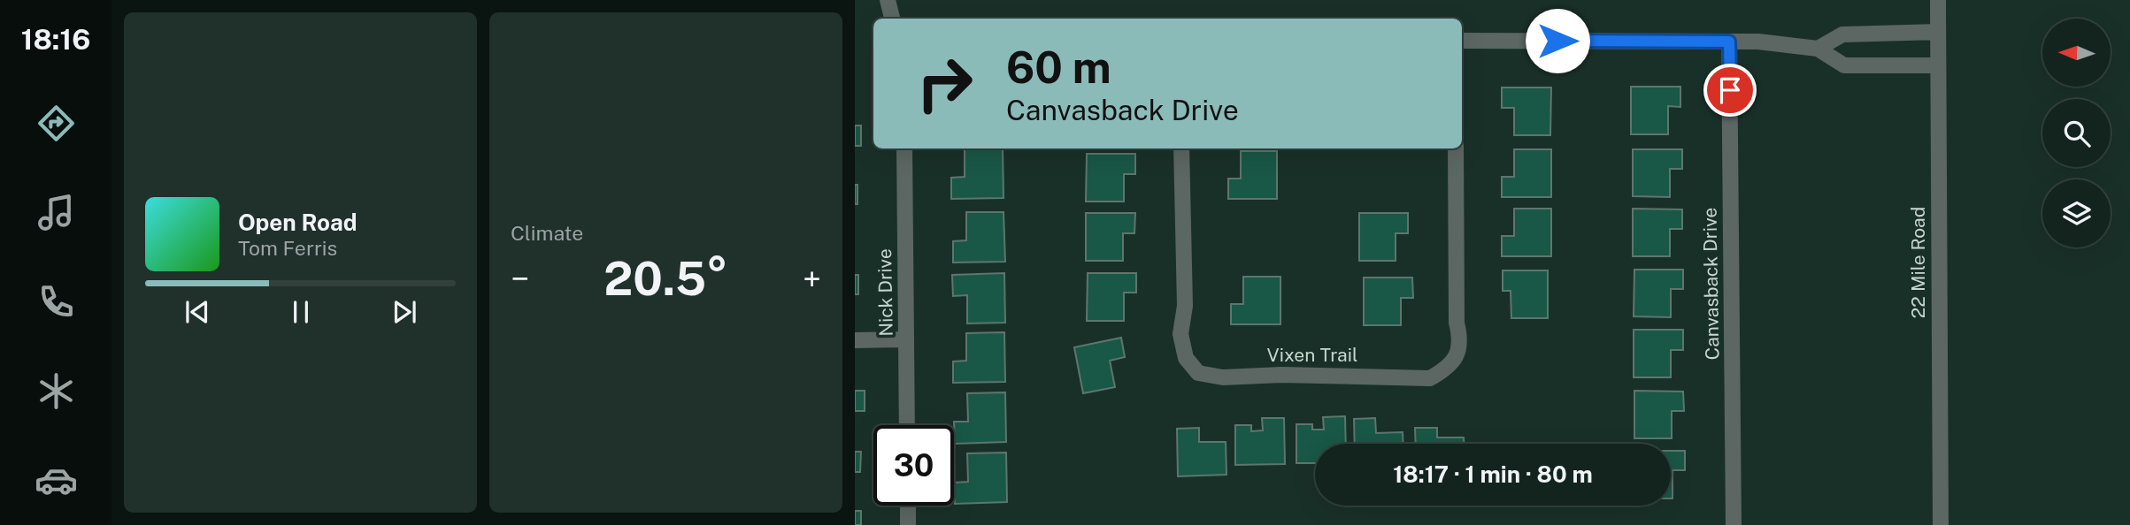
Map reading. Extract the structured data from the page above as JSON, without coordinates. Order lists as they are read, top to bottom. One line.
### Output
{"streets":{"street":["22 Mile Road","Canvasback Drive","Nick Drive","Vixen Trail"]},"north":"left","page":{"tabs":"18:16","tile":"Climate","turn":["60 m","Canvasback Drive"],"song":["Open Road","Tom Ferris"],"heat":["−","20.5°","+"],"limit":"30","trip":"18:17 · 1 min · 80 m"}}
